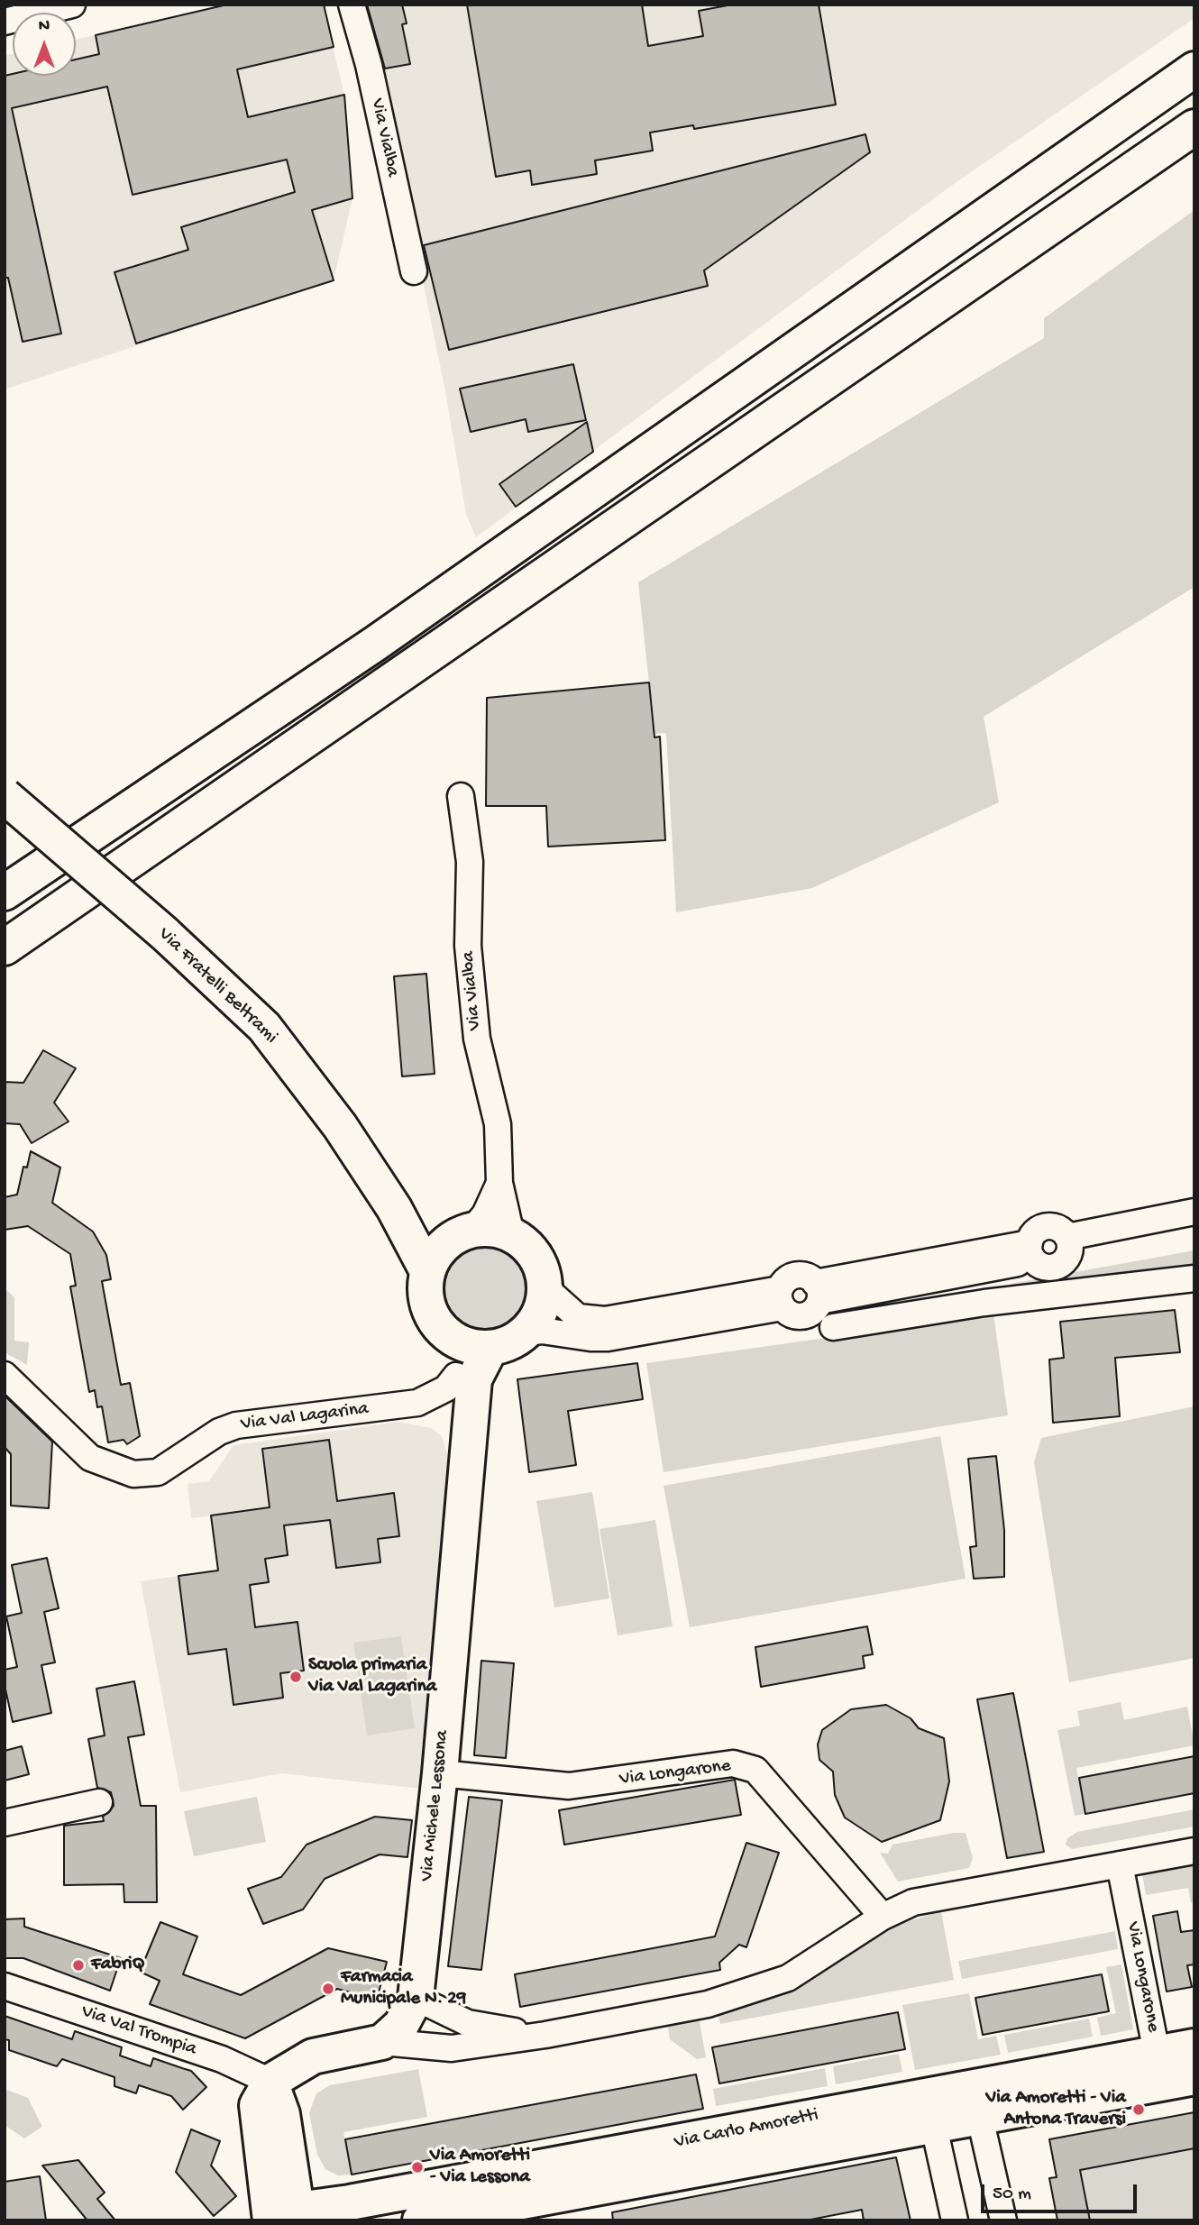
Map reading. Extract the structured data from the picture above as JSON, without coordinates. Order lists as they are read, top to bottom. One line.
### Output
{"streets":{"main road":["Via Fratelli Beltrami","Via Michele Lessona","Via Carlo Amoretti"],"street":["Via Vialba","Via Val Lagarina","Via Longarone","Via Val Trompia"]},"crossings":[["Via Vialba","Via Fratelli Beltrami"],["Via Vialba","Via Michele Lessona"],["Via Fratelli Beltrami","Via Michele Lessona"],["Via Val Lagarina","Via Michele Lessona"],["Via Longarone","Via Michele Lessona"],["Via Longarone","Via Carlo Amoretti"]],"places":["Scuola primaria Via Val Lagarina","FabriQ","Farmacia Municipale N. 29","Via Amoretti - Via Antona Traversi","Via Amoretti - Via Lessona"],"scale_bar":"50 m","north":"top"}
